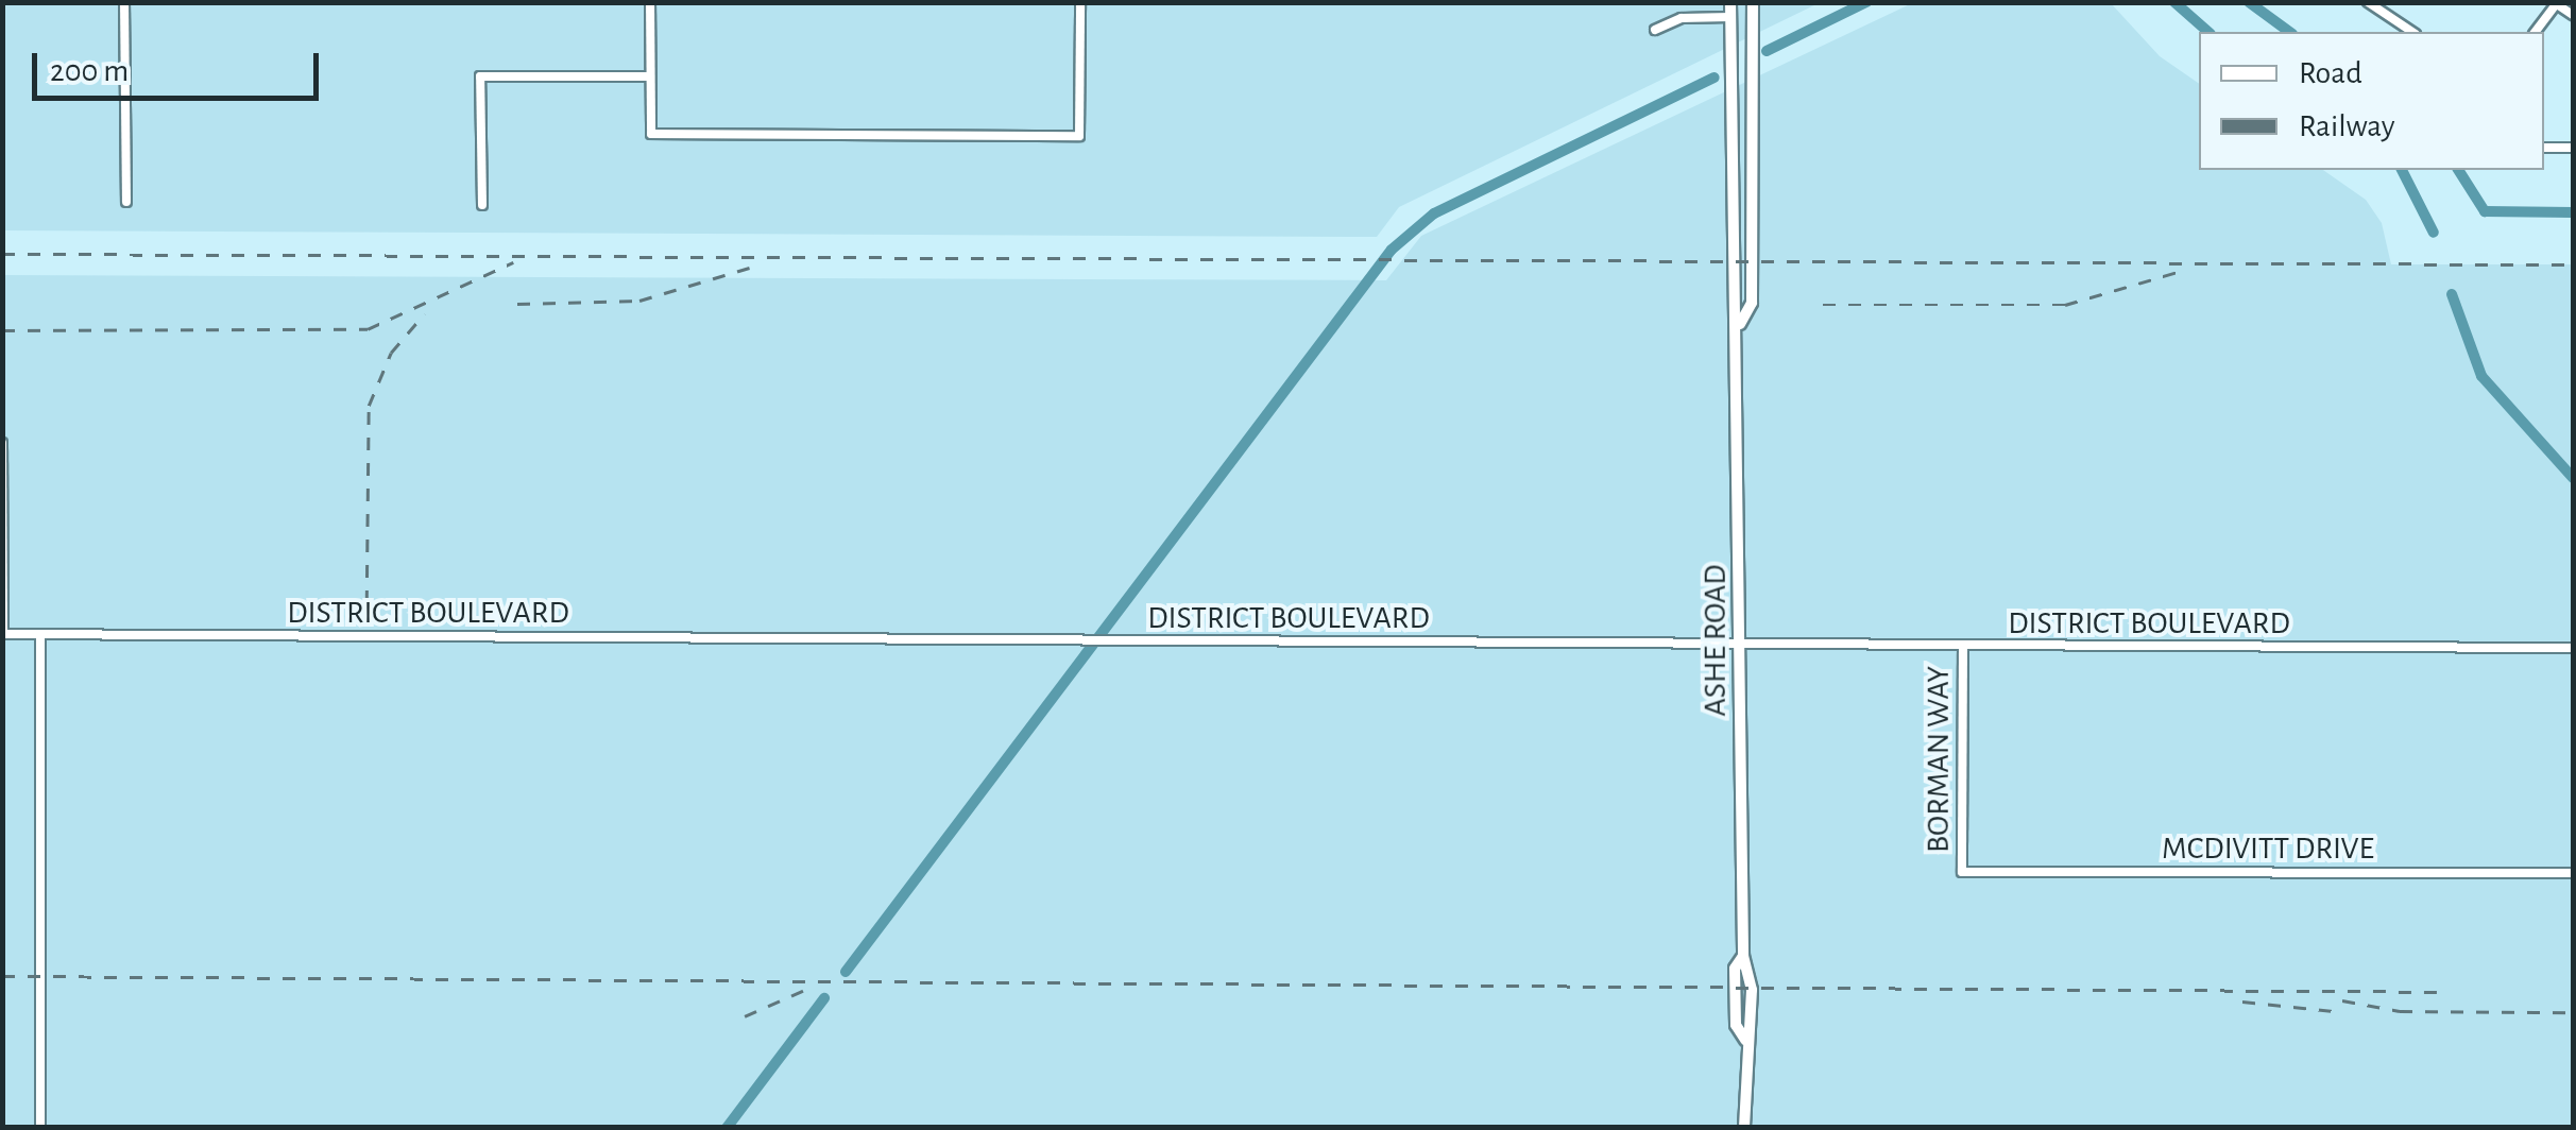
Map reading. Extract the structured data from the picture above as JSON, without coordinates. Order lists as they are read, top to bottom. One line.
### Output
{"streets":{"street":["DISTRICT BOULEVARD","ASHE ROAD","BORMAN WAY","MCDIVITT DRIVE"]},"crossings":[["DISTRICT BOULEVARD","ASHE ROAD"],["DISTRICT BOULEVARD","BORMAN WAY"],["BORMAN WAY","MCDIVITT DRIVE"]],"legend":["Road","Railway"],"scale_bar":"200 m"}
